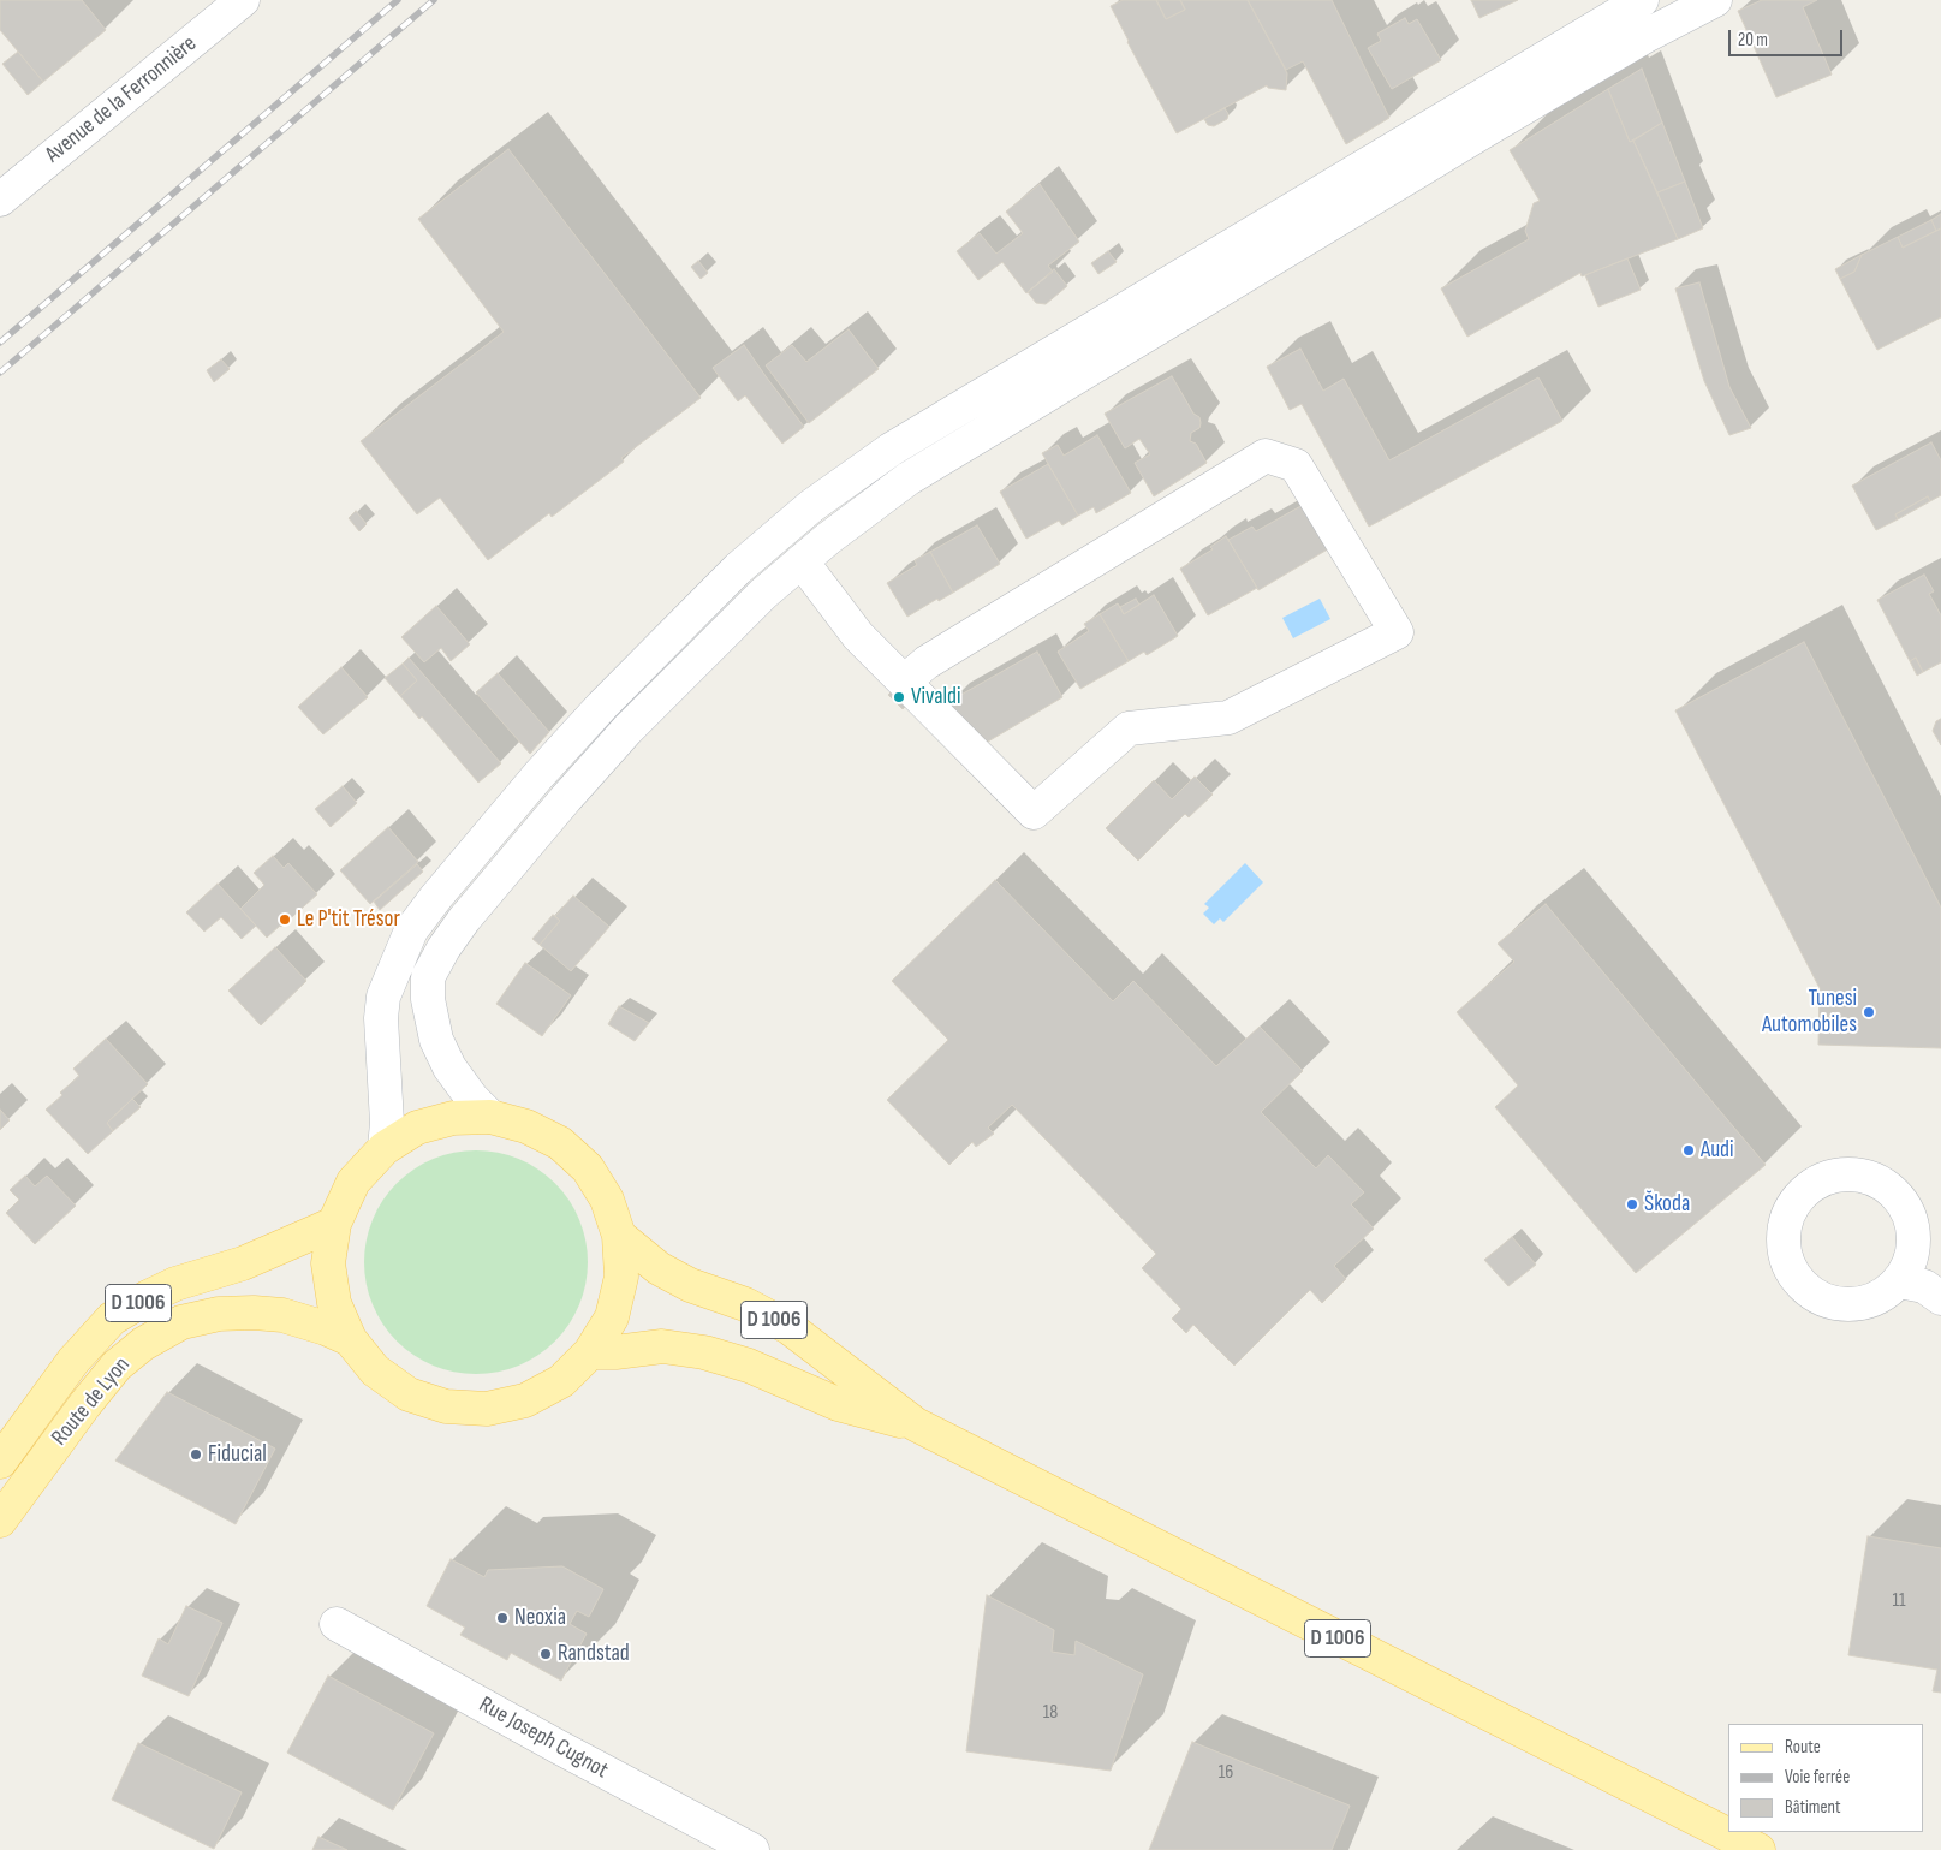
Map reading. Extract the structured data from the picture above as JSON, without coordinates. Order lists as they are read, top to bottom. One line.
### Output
{"streets":{"main road":["Avenue de la Ferronnière","D 1006","Route de Lyon","Rue Joseph Cugnot"]},"places":["Vivaldi","Le P'tit Trésor","Tunesi Automobiles","Audi","Škoda","Fiducial","Neoxia","Randstad"],"house_numbers":["11","18","16"],"legend":["Route","Voie ferrée","Bâtiment"],"scale_bar":"20 m"}
